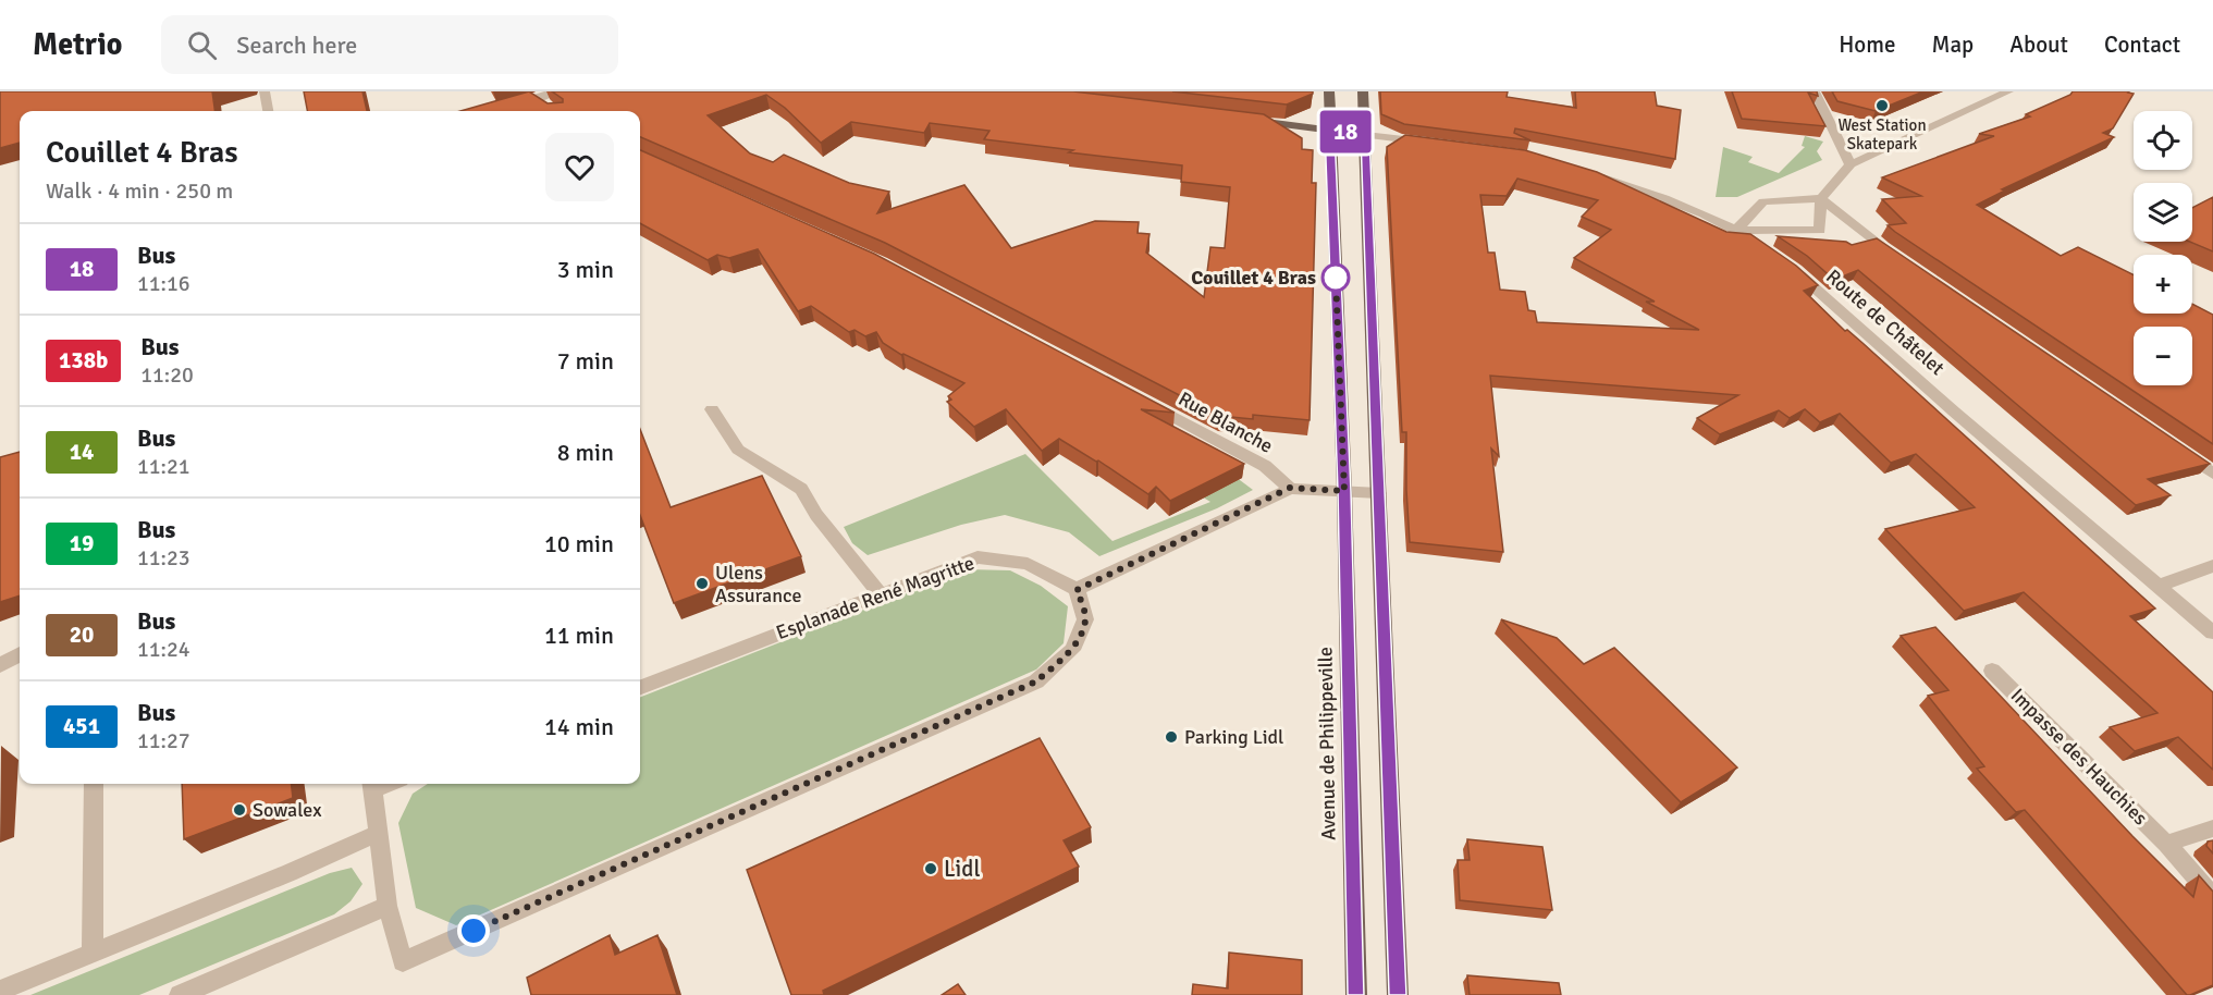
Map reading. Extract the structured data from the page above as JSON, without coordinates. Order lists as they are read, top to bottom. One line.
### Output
{"streets":{"main road":["Avenue de Philippeville"],"street":["Route de Châtelet","Rue Blanche","Esplanade René Magritte","Impasse des Hauchies"]},"places":["West Station Skatepark","Couillet 4 Bras","Ulens Assurance","Parking Lidl","Sowalex","Lidl"],"lines":["bus line 18"],"page":{"header":"Metrio","search":"Search here","nav":["Home","Map","About","Contact"],"on_map":"18","map_buttons":["+","−"],"heading":["Couillet 4 Bras","Walk · 4 min · 250 m"],"list":[{"mark":"18","name":"Bus","note":"11:16","value":"3 min"},{"mark":"138b","name":"Bus","note":"11:20","value":"7 min"},{"mark":"14","name":"Bus","note":"11:21","value":"8 min"},{"mark":"19","name":"Bus","note":"11:23","value":"10 min"},{"mark":"20","name":"Bus","note":"11:24","value":"11 min"},{"mark":"451","name":"Bus","note":"11:27","value":"14 min"}]}}
